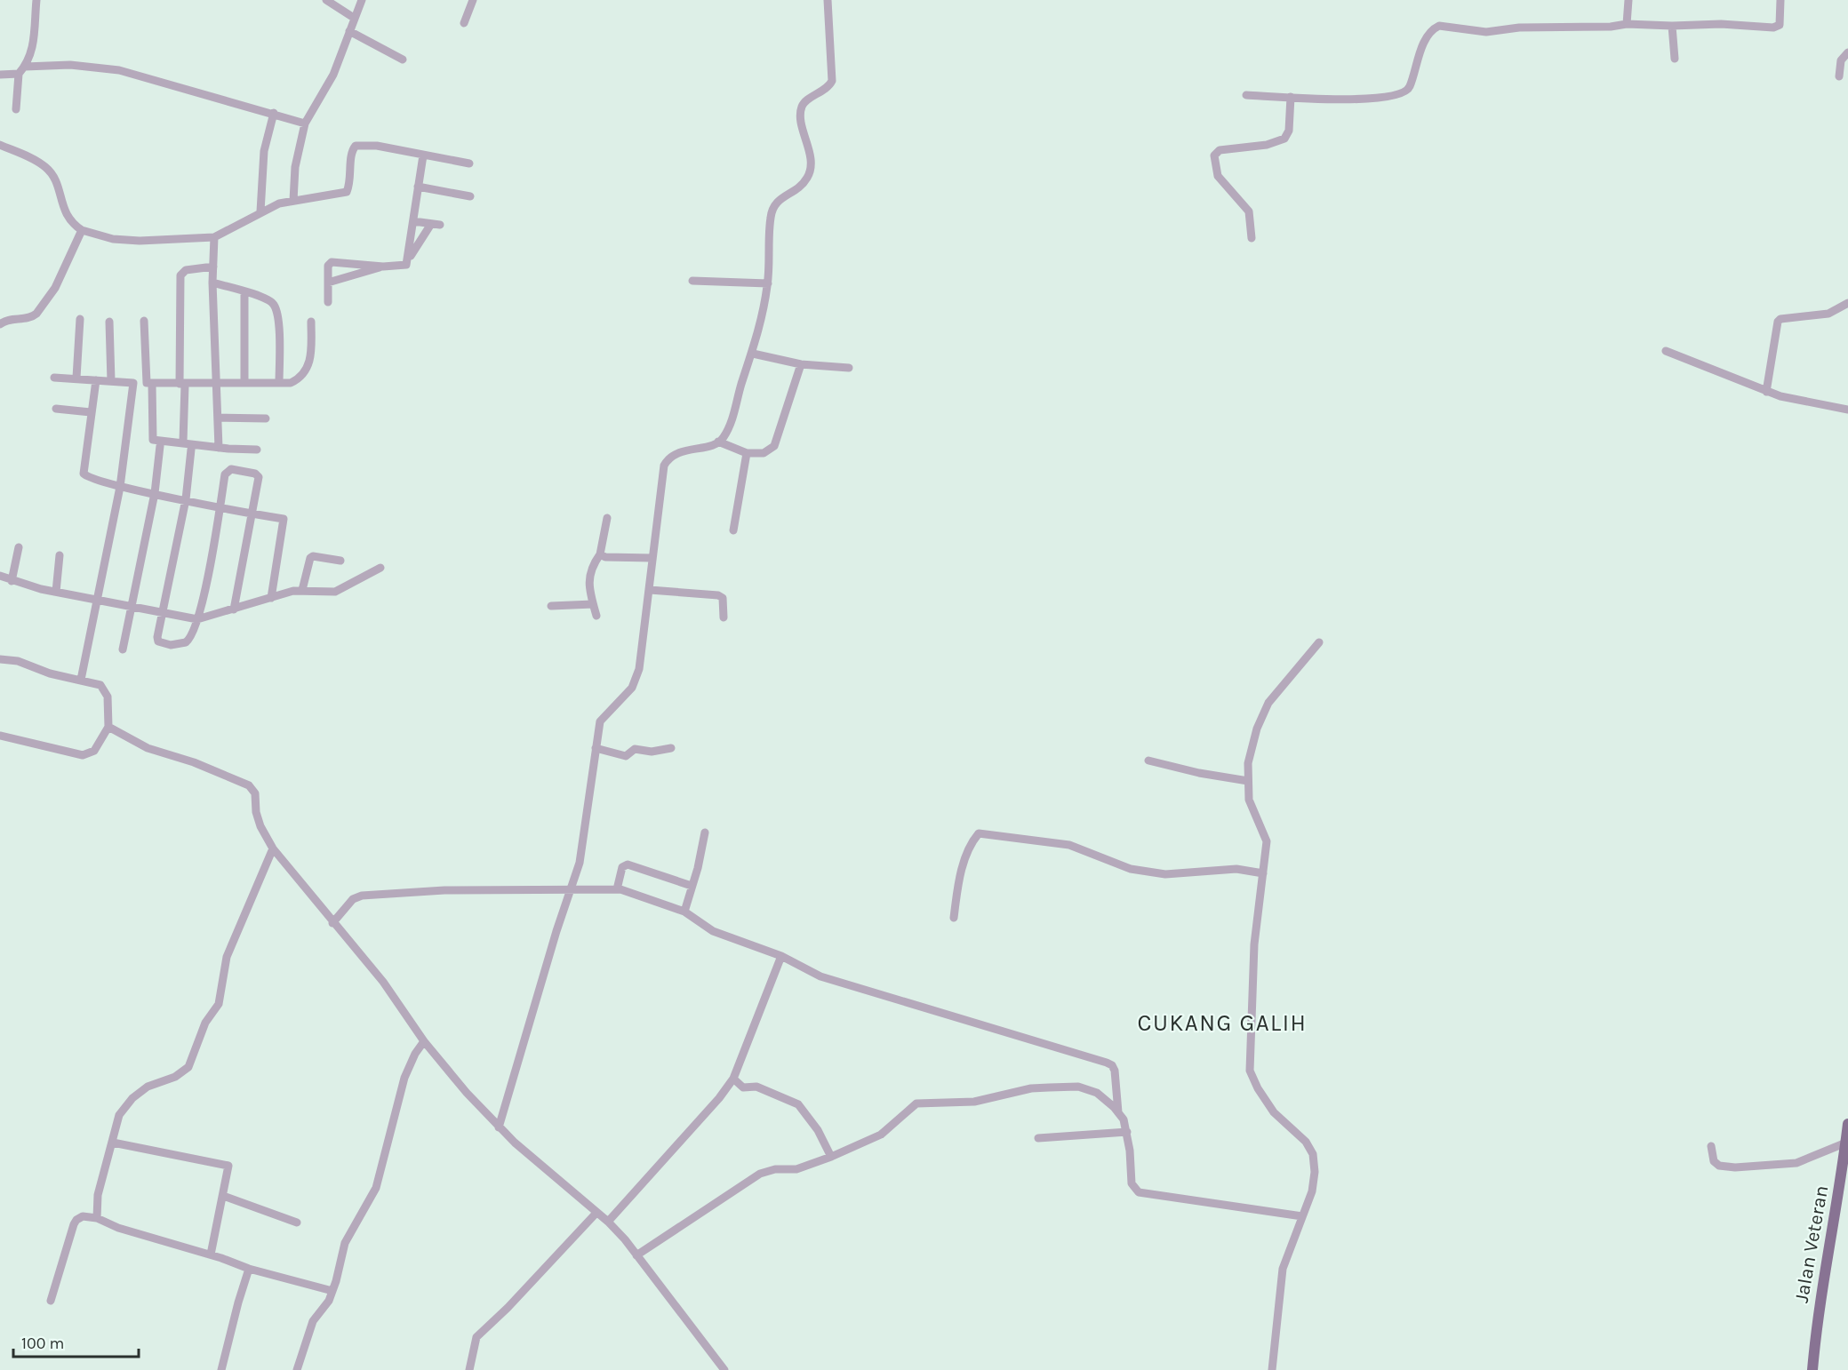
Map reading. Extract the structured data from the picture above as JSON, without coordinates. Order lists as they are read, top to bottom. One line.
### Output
{"streets":{"main road":["Jalan Veteran"]},"districts":["CUKANG GALIH"],"scale_bar":"100 m"}
